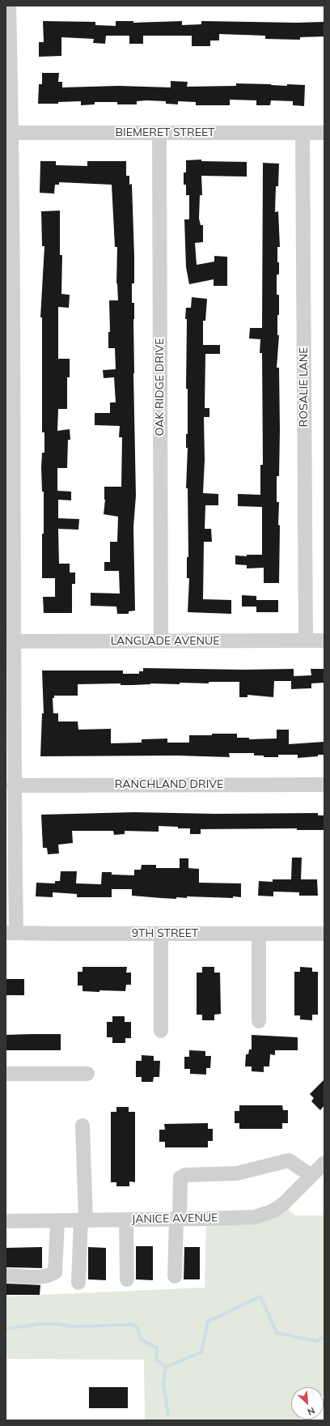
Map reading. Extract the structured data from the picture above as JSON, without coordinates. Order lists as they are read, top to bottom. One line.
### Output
{"streets":{"street":["BIEMERET STREET","OAK RIDGE DRIVE","ROSALIE LANE","LANGLADE AVENUE","RANCHLAND DRIVE","9TH STREET","JANICE AVENUE"]},"crossings":[["BIEMERET STREET","OAK RIDGE DRIVE"],["BIEMERET STREET","ROSALIE LANE"],["OAK RIDGE DRIVE","LANGLADE AVENUE"],["ROSALIE LANE","LANGLADE AVENUE"]],"north":"bottom right"}
